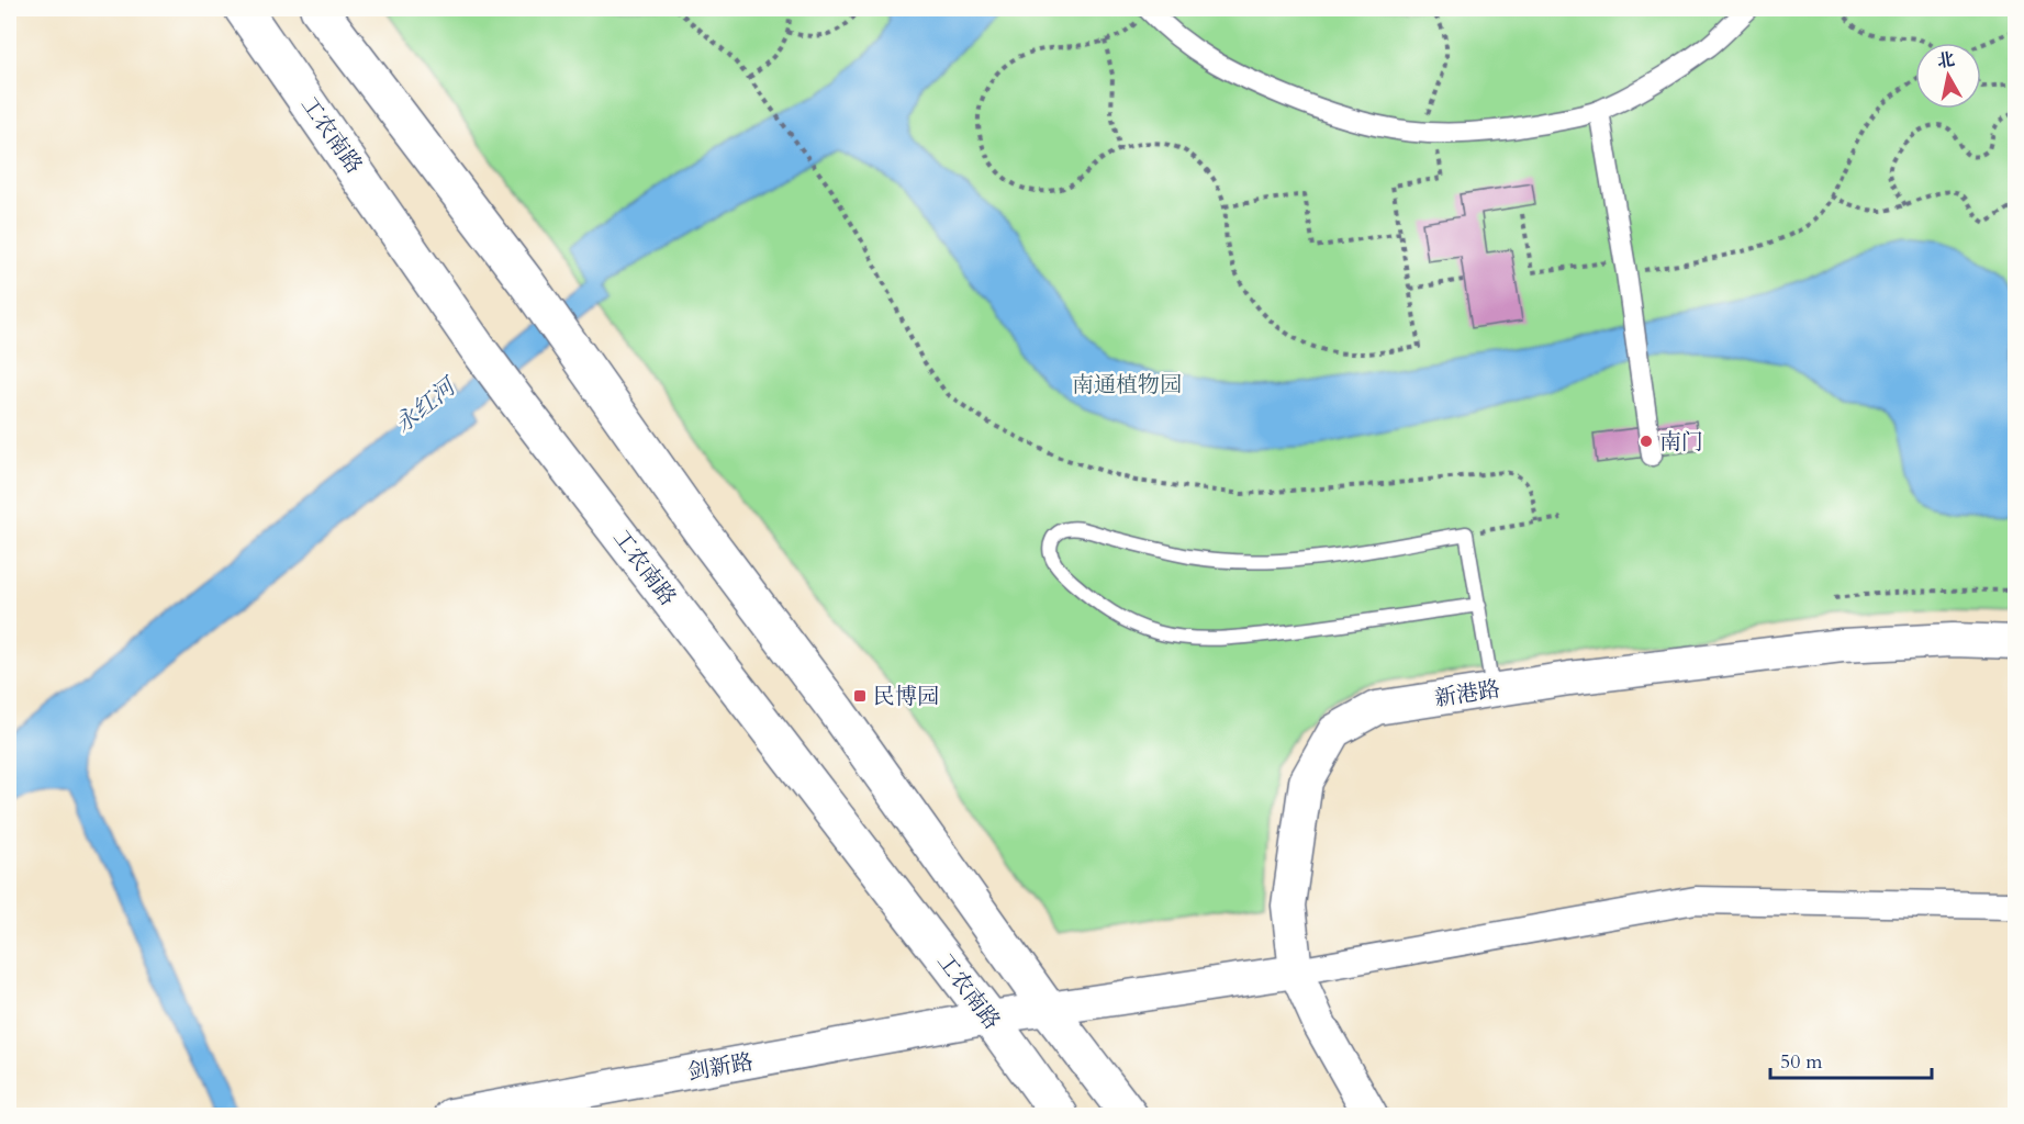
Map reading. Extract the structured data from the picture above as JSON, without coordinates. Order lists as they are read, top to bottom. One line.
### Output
{"streets":{"main road":["工农南路"],"street":["新港路","剑新路"]},"crossings":[["工农南路","剑新路"],["新港路","剑新路"]],"water":["永红河"],"parks":["南通植物园"],"places":{"other":["南门"],"transit":["民博园"]},"scale_bar":"50 m","north":"top"}
